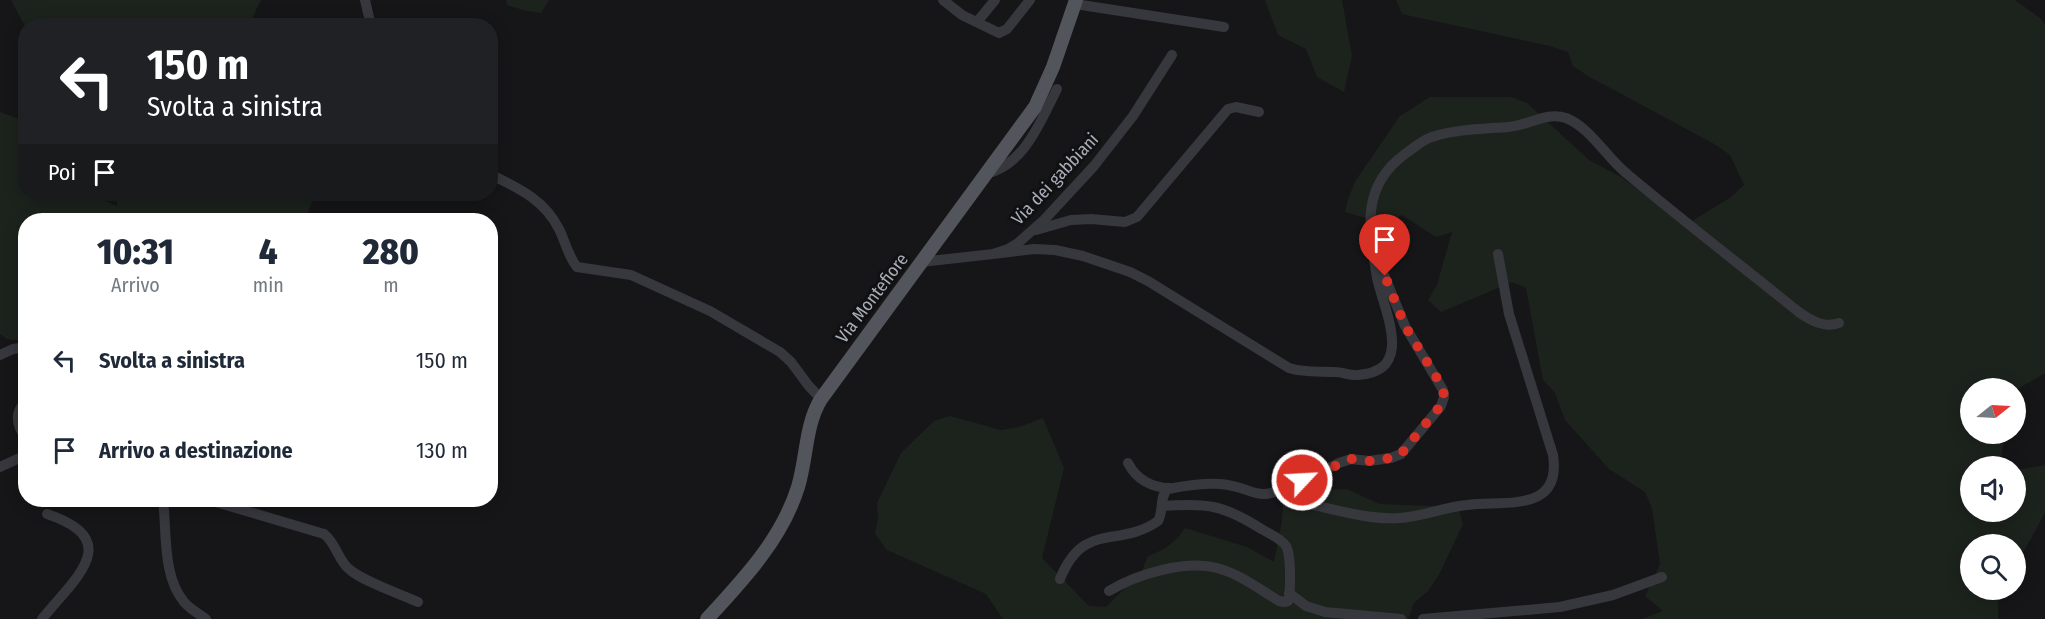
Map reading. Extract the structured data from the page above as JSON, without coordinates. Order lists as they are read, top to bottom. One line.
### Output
{"streets":{"main road":["Via Montefiore"],"street":["Via dei gabbiani"]},"crossings":[["Via dei gabbiani","Via Montefiore"]],"north":"right","page":{"turn":["150 m","Svolta a sinistra"],"then":"Poi","eta":["10:31","Arrivo","4","min","280","m"],"list":[{"name":"Svolta a sinistra","value":"150 m"},{"name":"Arrivo a destinazione","value":"130 m"}]}}
